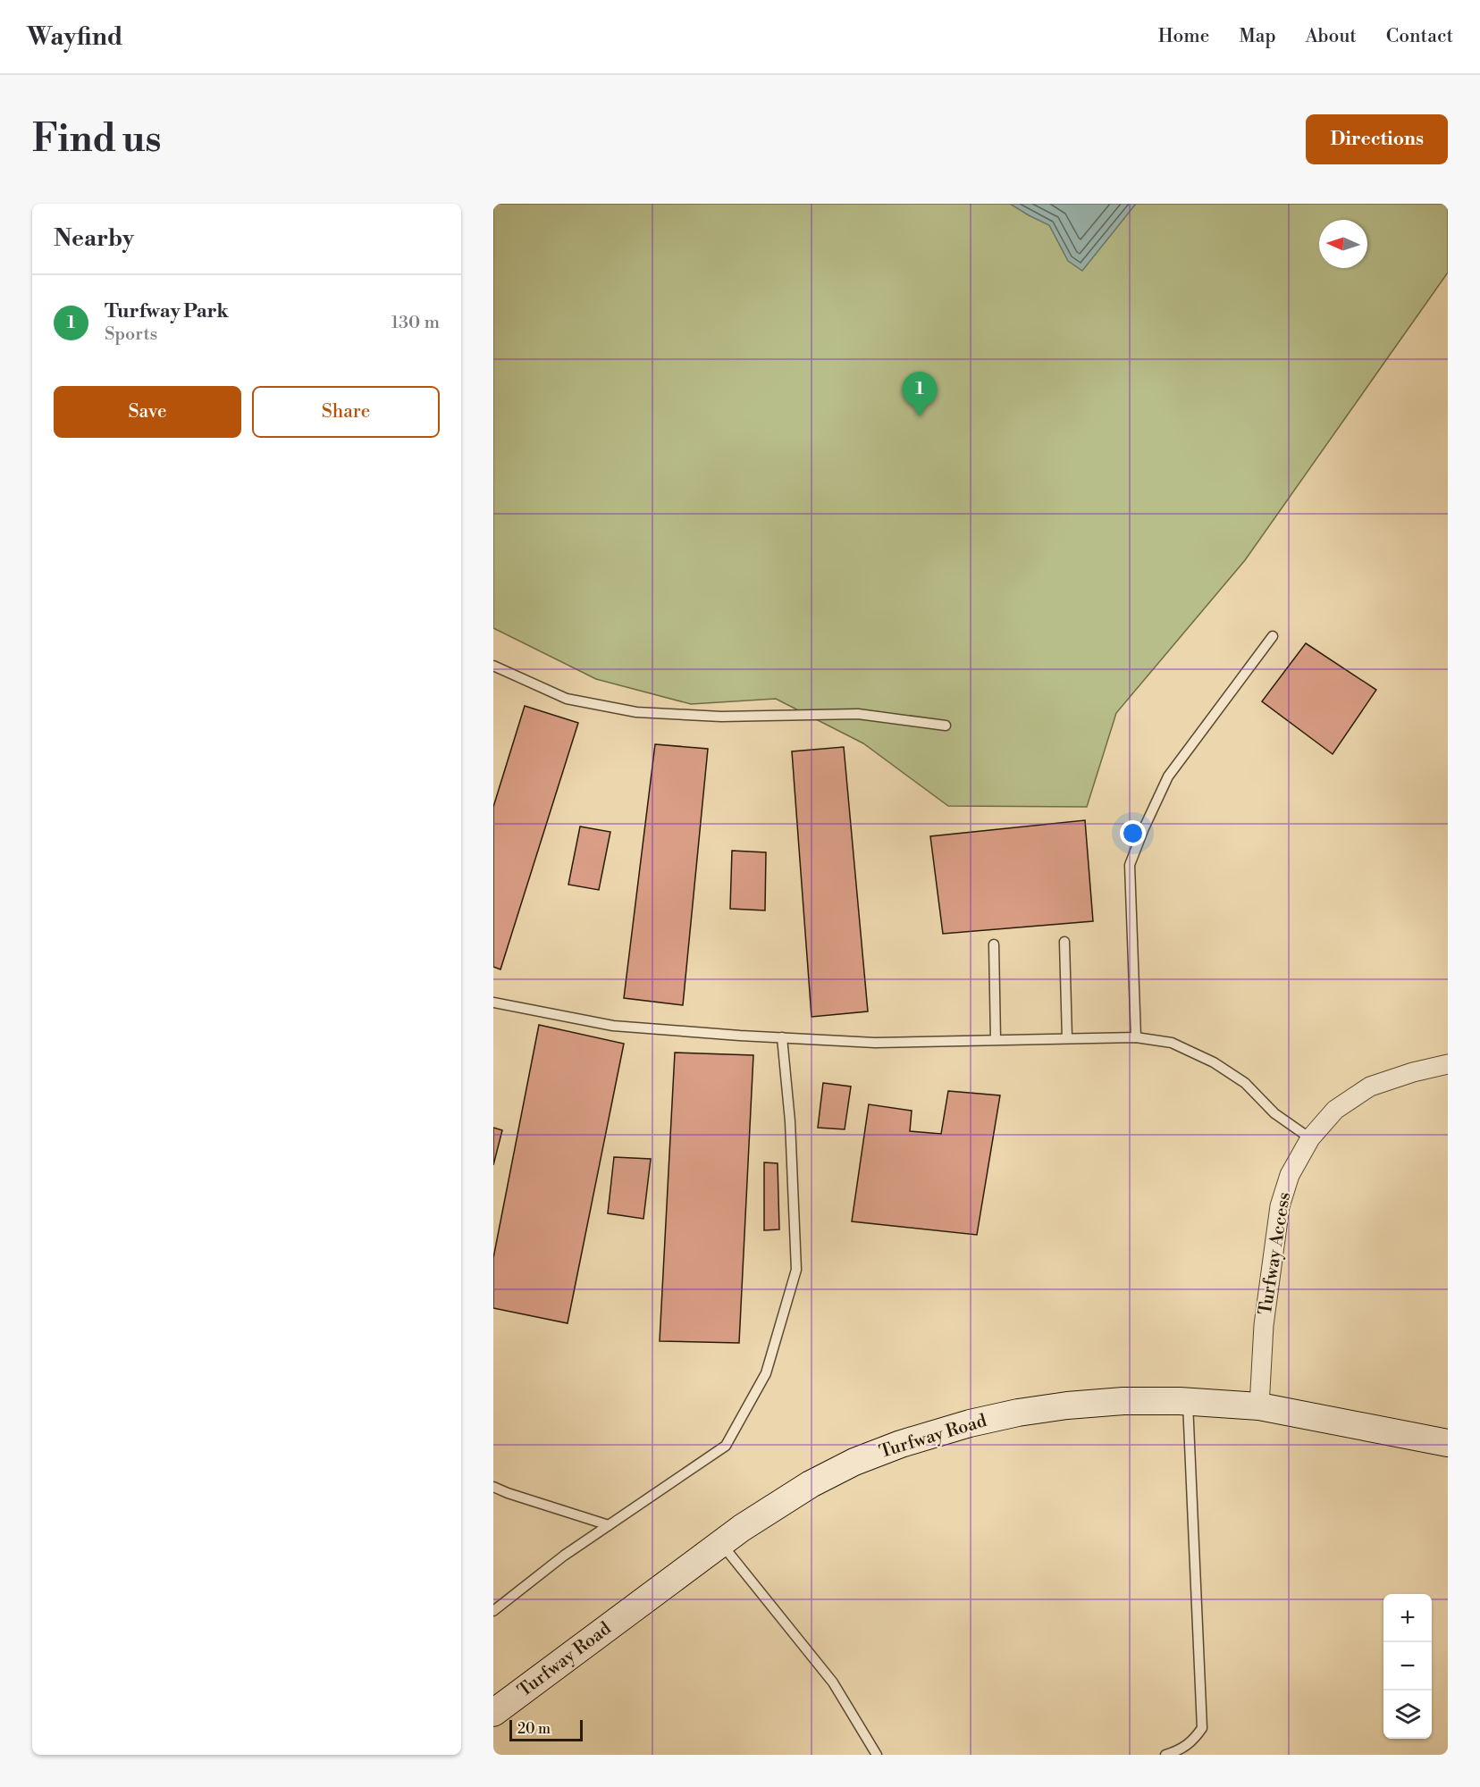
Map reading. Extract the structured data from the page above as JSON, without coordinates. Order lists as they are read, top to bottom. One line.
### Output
{"streets":{"main road":["Turfway Road"],"street":["Turfway Access"]},"crossings":[["Turfway Access","Turfway Road"]],"scale_bar":"20 m","north":"left","page":{"header":"Wayfind","nav":["Home","Map","About","Contact"],"buttons":["Directions",["Save","Share"]],"title":"Find us","heading":"Nearby","list":[{"mark":"1","name":"Turfway Park","note":"Sports","value":"130 m"}],"pins":"1","map_buttons":["+","−"],"scale":"20 m"}}
